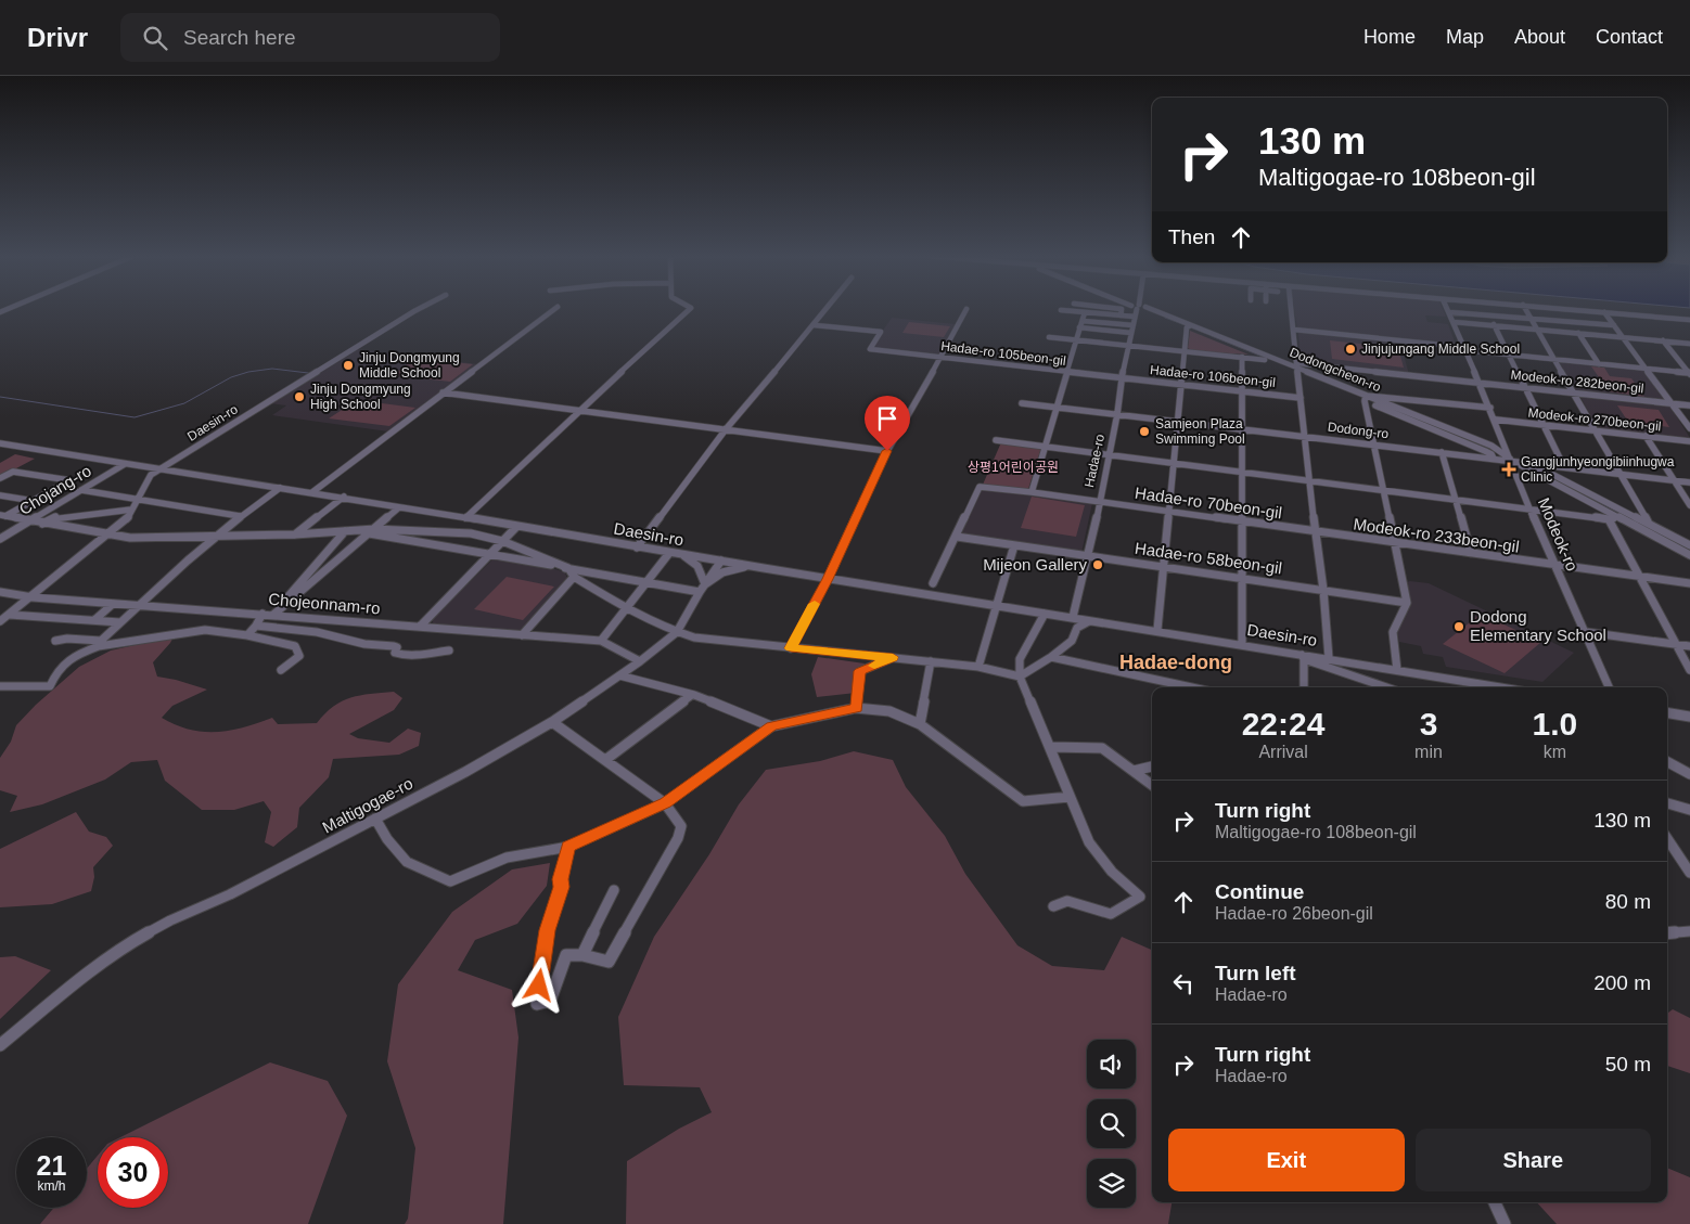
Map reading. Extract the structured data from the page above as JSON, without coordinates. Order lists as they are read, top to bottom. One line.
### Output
{"streets":{"street":["Hadae-ro 105beon-gil","Dodongcheon-ro","Hadae-ro 106beon-gil","Modeok-ro 282beon-gil","Modeok-ro 270beon-gil","Daesin-ro","Dodong-ro","Hadae-ro","Chojang-ro","Hadae-ro 70beon-gil","Modeok-ro","Modeok-ro 233beon-gil","Hadae-ro 58beon-gil","Chojeonnam-ro","Maltigogae-ro"]},"crossings":[["Hadae-ro 105beon-gil","Hadae-ro 106beon-gil"],["Hadae-ro 105beon-gil","Hadae-ro"],["Dodongcheon-ro","Modeok-ro 282beon-gil"],["Dodongcheon-ro","Dodong-ro"],["Dodongcheon-ro","Modeok-ro"],["Hadae-ro 106beon-gil","Hadae-ro"],["Modeok-ro 282beon-gil","Modeok-ro"],["Modeok-ro 270beon-gil","Modeok-ro"],["Daesin-ro","Hadae-ro"],["Daesin-ro","Chojang-ro"],["Daesin-ro","Maltigogae-ro"],["Dodong-ro","Hadae-ro"],["Dodong-ro","Modeok-ro"],["Hadae-ro","Hadae-ro 70beon-gil"],["Hadae-ro","Hadae-ro 58beon-gil"],["Hadae-ro 70beon-gil","Modeok-ro 233beon-gil"],["Hadae-ro 70beon-gil","Hadae-ro 58beon-gil"],["Modeok-ro","Modeok-ro 233beon-gil"],["Chojeonnam-ro","Maltigogae-ro"]],"districts":["Hadae-dong"],"parks":["상평1어린이공원"],"places":{"other":["Jinjujungang Middle School","Jinju Dongmyung Middle School","Jinju Dongmyung High School","Samjeon Plaza Swimming Pool","Mijeon Gallery","Dodong Elementary School"],"health":["Gangjunhyeongibiinhugwa Clinic"]},"page":{"header":"Drivr","search":"Search here","nav":["Home","Map","About","Contact"],"turn":["130 m","Maltigogae-ro 108beon-gil"],"then":"Then","eta":["22:24","Arrival","3","min","1.0","km"],"list":[{"name":"Turn right","note":"Maltigogae-ro 108beon-gil","value":"130 m"},{"name":"Continue","note":"Hadae-ro 26beon-gil","value":"80 m"},{"name":"Turn left","note":"Hadae-ro","value":"200 m"},{"name":"Turn right","note":"Hadae-ro","value":"50 m"}],"buttons":["Exit","Share"],"speed":"21 km/h","limit":"30"}}
